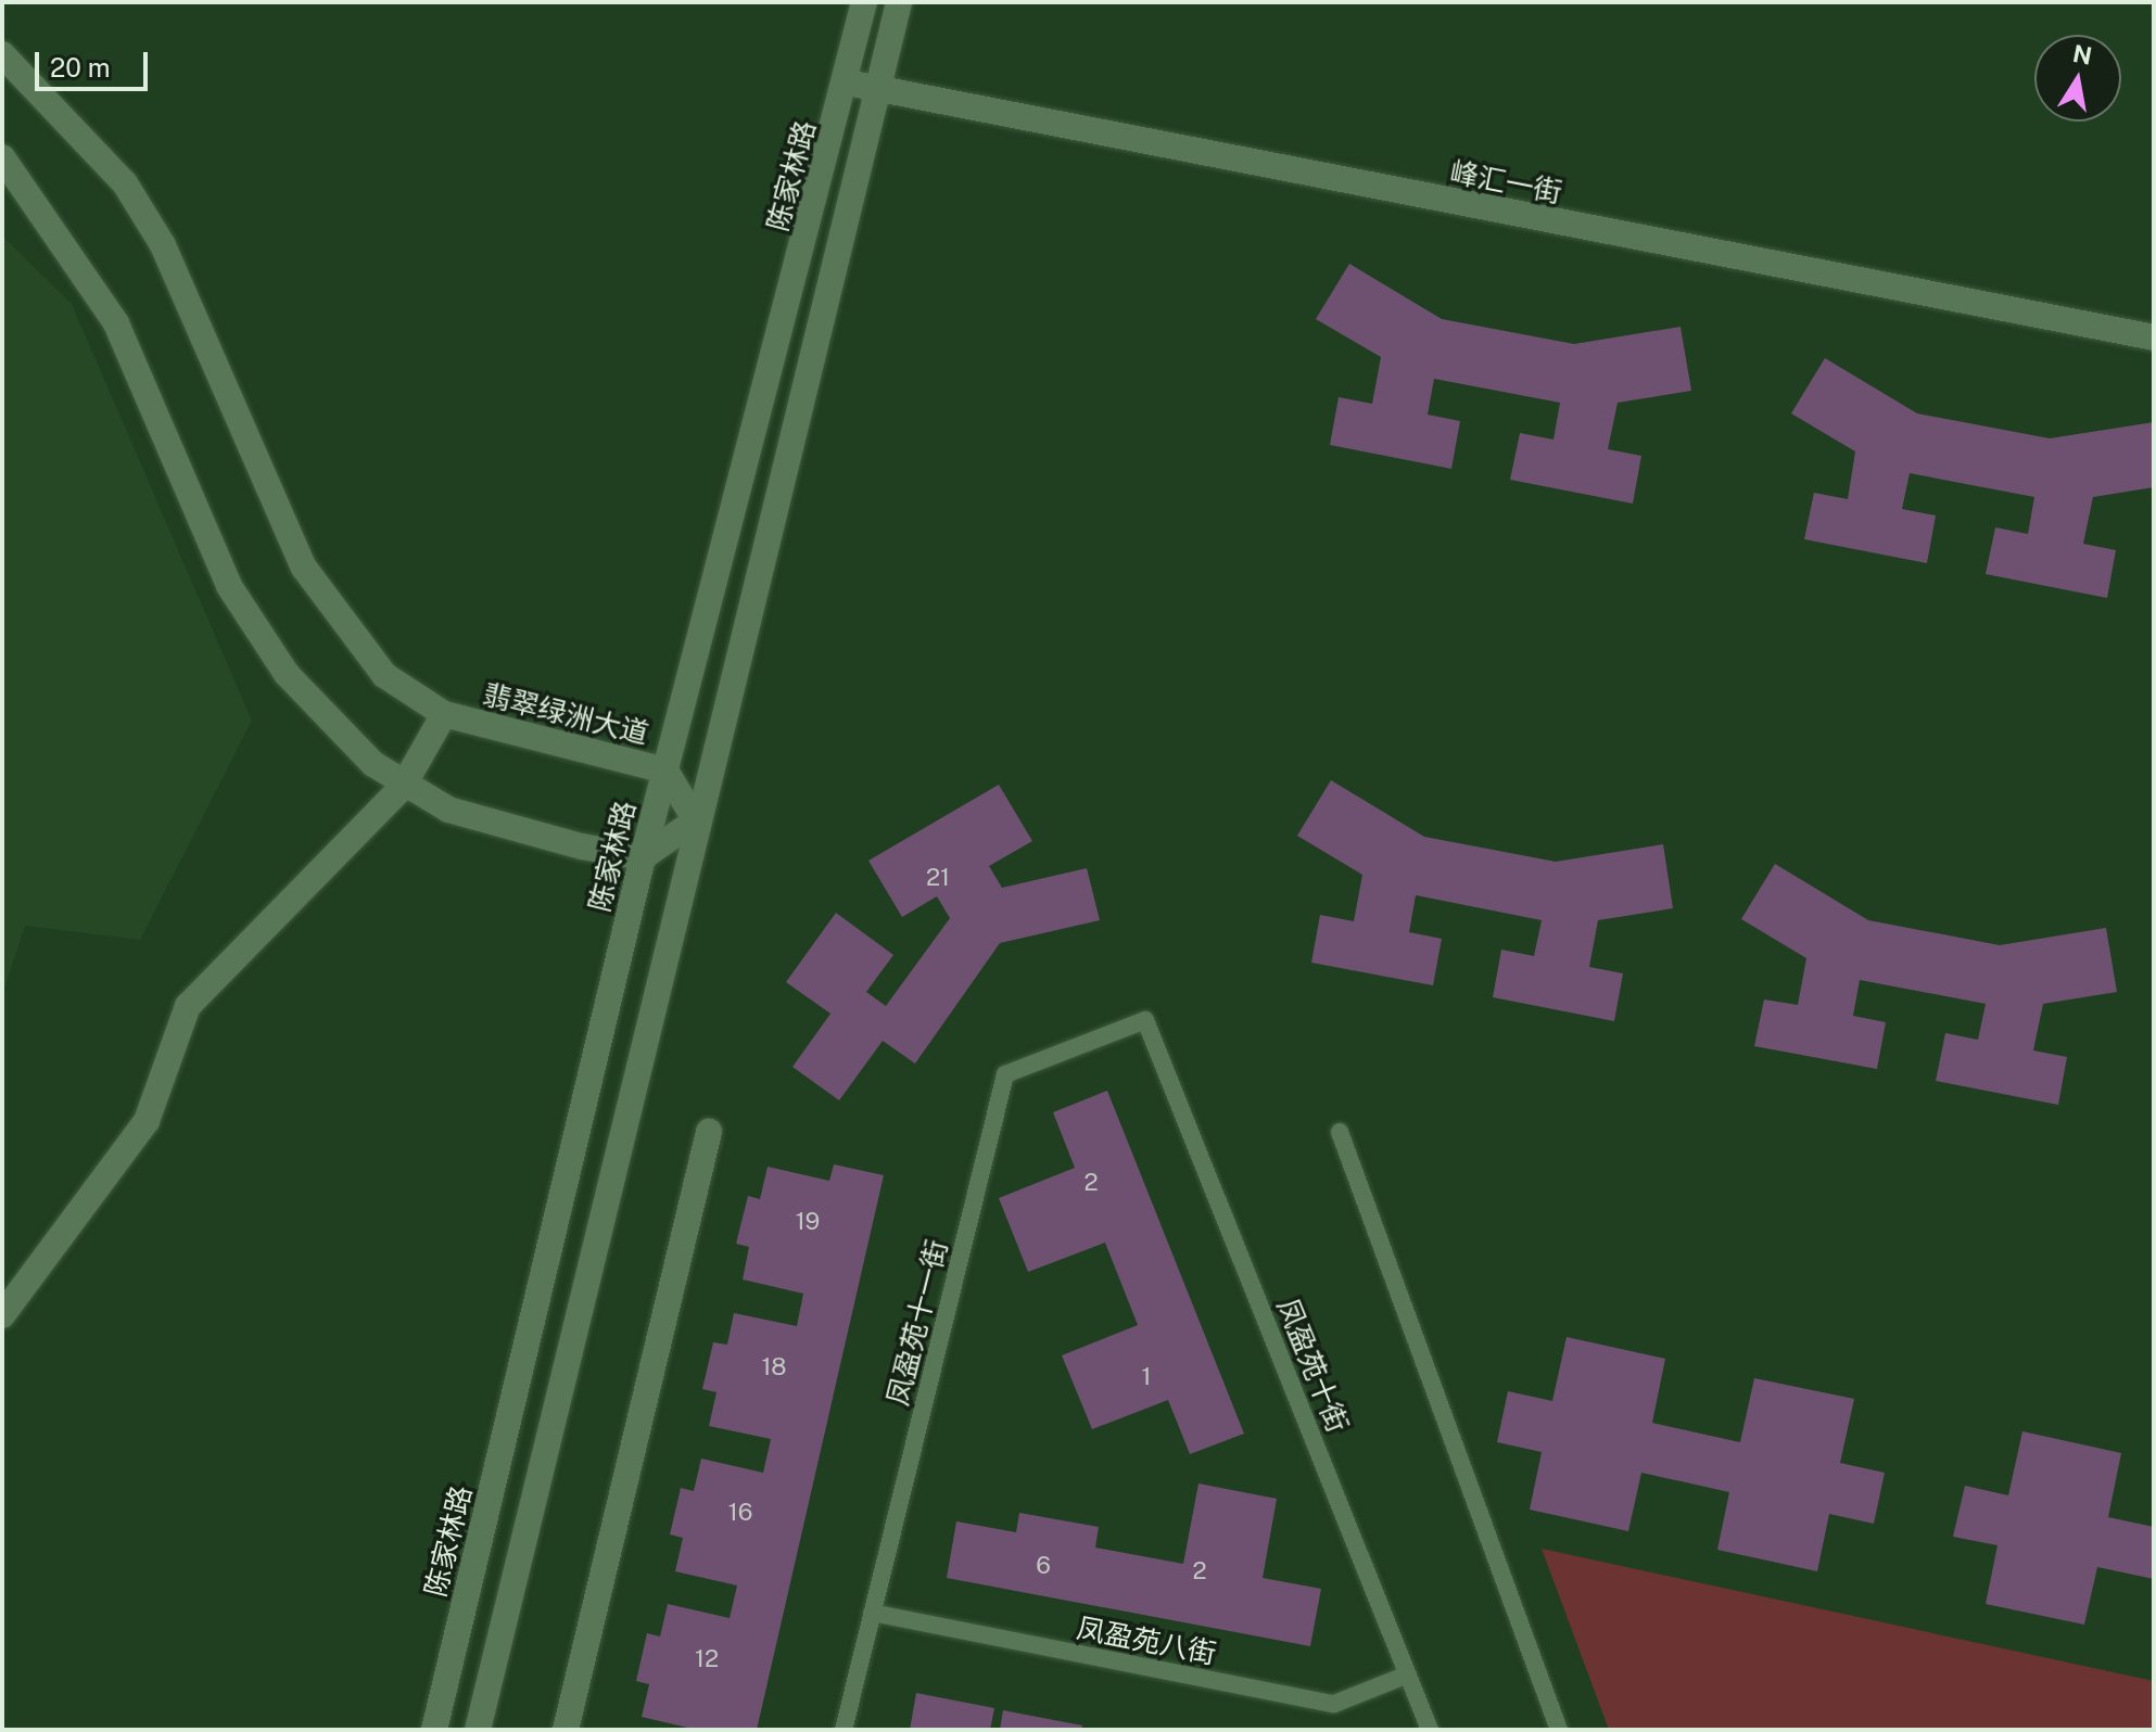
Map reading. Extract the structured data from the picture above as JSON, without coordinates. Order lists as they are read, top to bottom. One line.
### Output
{"streets":{"street":["陈家林路","峰汇一街","翡翠绿洲大道"],"lane":["凤盈苑十一街","凤盈苑十街","凤盈苑八街"]},"crossings":[["陈家林路","峰汇一街"],["陈家林路","翡翠绿洲大道"],["凤盈苑十一街","凤盈苑十街"],["凤盈苑十一街","凤盈苑八街"],["凤盈苑十街","凤盈苑八街"]],"house_numbers":["21","2","19","18","1","16","6","2","12"],"scale_bar":"20 m","north":"top"}
